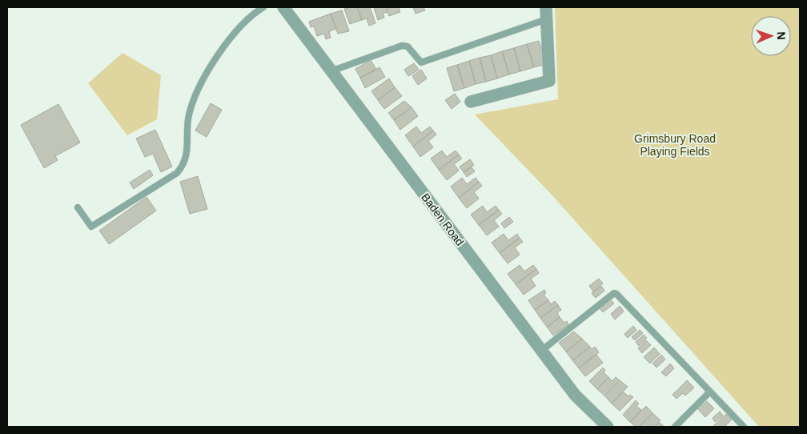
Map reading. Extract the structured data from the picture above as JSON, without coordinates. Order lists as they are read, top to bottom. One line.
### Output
{"streets":{"street":["Baden Road"]},"parks":["Grimsbury Road Playing Fields"],"north":"right"}
